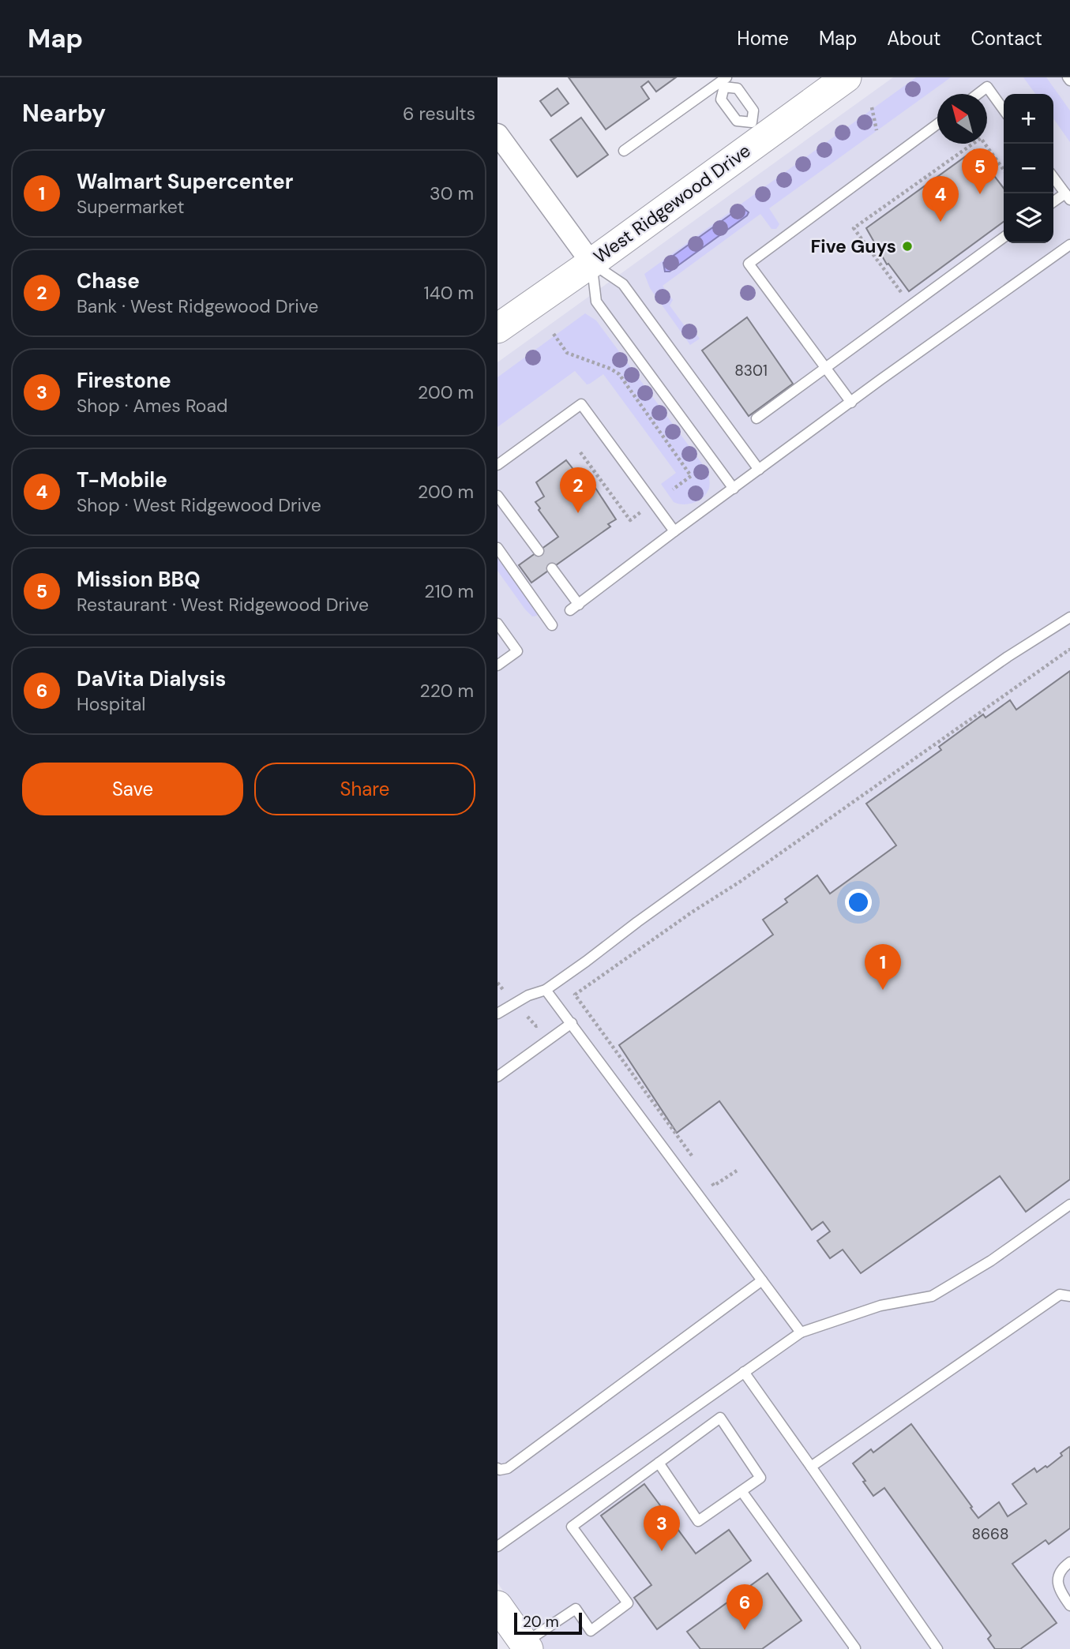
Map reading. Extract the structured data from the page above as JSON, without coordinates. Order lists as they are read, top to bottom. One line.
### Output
{"streets":{"main road":["West Ridgewood Drive"]},"places":["Five Guys"],"house_numbers":["8301","8668"],"scale_bar":"20 m","north":"top left","page":{"header":"Map","nav":["Home","Map","About","Contact"],"heading":["Nearby","6 results"],"map_buttons":["+","−"],"pins":["5","4","2","1","3","6"],"list":[{"mark":"1","name":"Walmart Supercenter","note":"Supermarket","value":"30 m"},{"mark":"2","name":"Chase","note":"Bank · West Ridgewood Drive","value":"140 m"},{"mark":"3","name":"Firestone","note":"Shop · Ames Road","value":"200 m"},{"mark":"4","name":"T-Mobile","note":"Shop · West Ridgewood Drive","value":"200 m"},{"mark":"5","name":"Mission BBQ","note":"Restaurant · West Ridgewood Drive","value":"210 m"},{"mark":"6","name":"DaVita Dialysis","note":"Hospital","value":"220 m"}],"buttons":["Save","Share"],"scale":"20 m"}}
